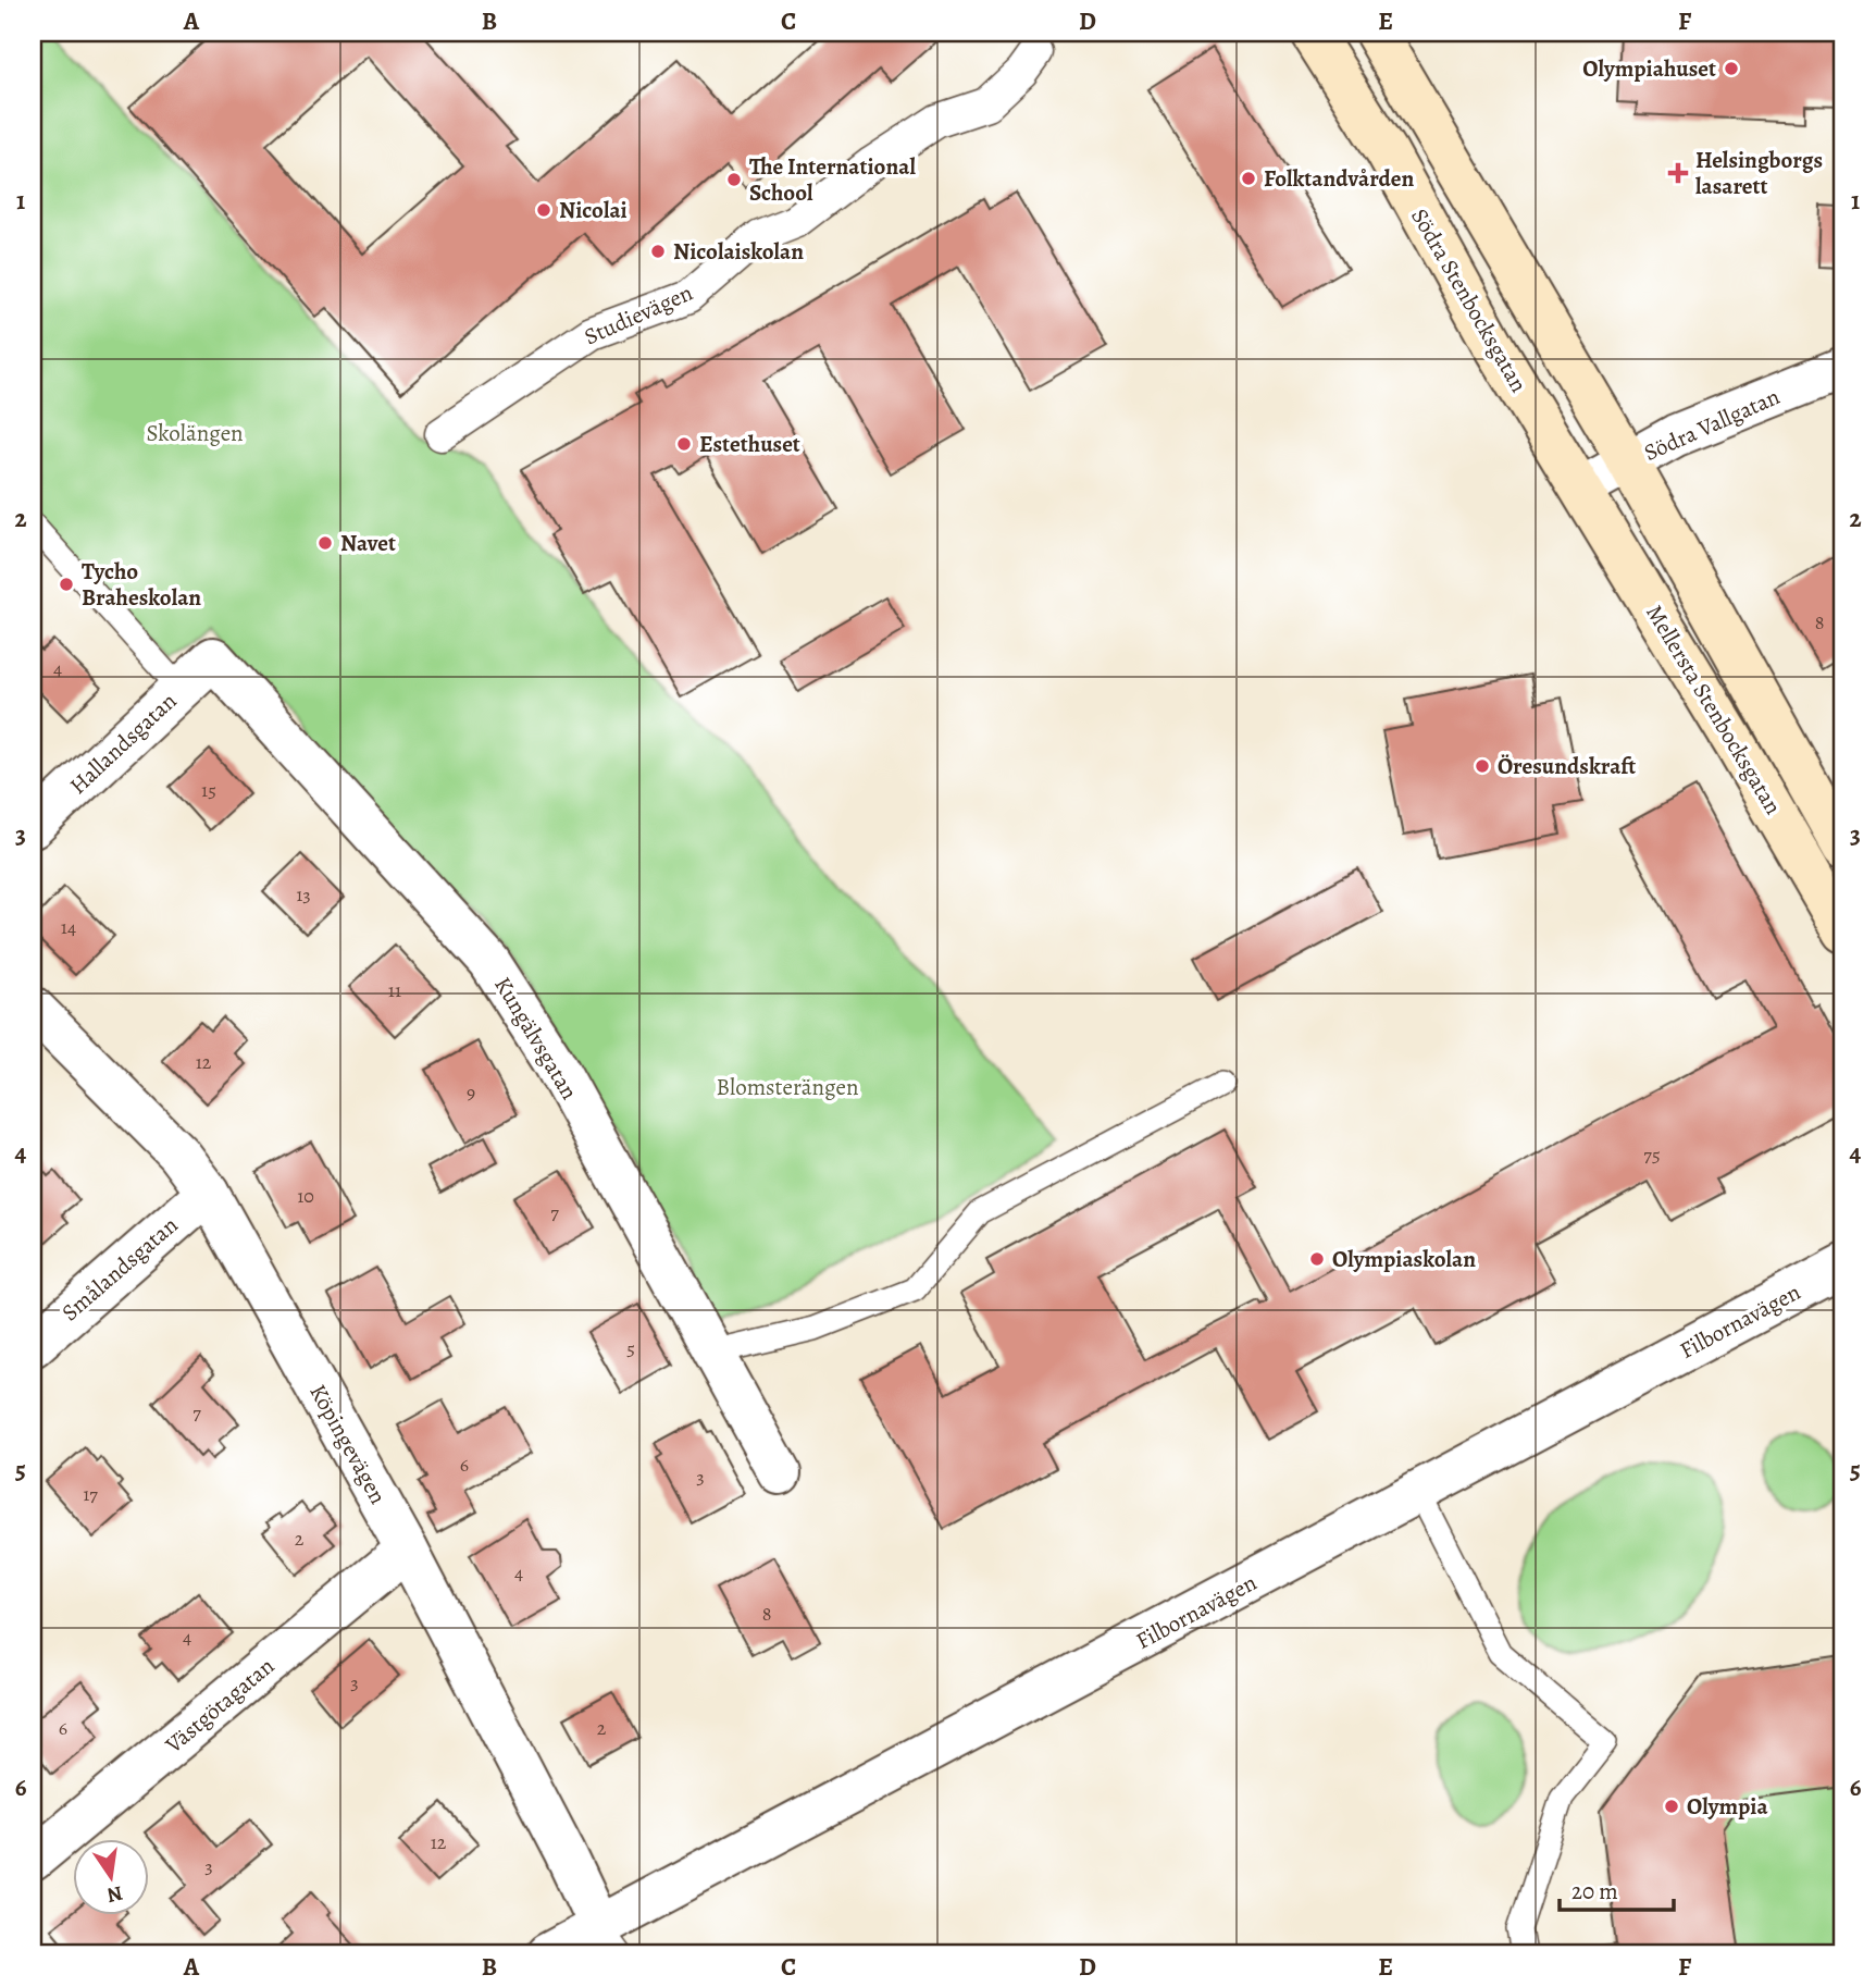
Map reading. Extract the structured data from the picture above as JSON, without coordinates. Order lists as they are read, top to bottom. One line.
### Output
{"streets":{"main road":["Södra Stenbocksgatan","Mellersta Stenbocksgatan"],"street":["Studievägen","Södra Vallgatan","Hallandsgatan","Kungälvsgatan","Smålandsgatan","Filbornavägen","Köpingevägen","Västgötagatan"]},"crossings":[["Södra Stenbocksgatan","Södra Vallgatan"],["Södra Stenbocksgatan","Mellersta Stenbocksgatan"],["Södra Vallgatan","Mellersta Stenbocksgatan"],["Hallandsgatan","Kungälvsgatan"],["Smålandsgatan","Köpingevägen"],["Filbornavägen","Köpingevägen"],["Köpingevägen","Västgötagatan"]],"parks":["Skolängen","Blomsterängen"],"places":{"other":["Olympiahuset","Folktandvården","The International School","Nicolai","Nicolaiskolan","Estethuset","Navet","Tycho Braheskolan","Öresundskraft","Olympiaskolan","Olympia"],"health":["Helsingborgs lasarett"]},"house_numbers":["8","4","15","13","14","11","12","9","75","10","7","5","7","6","3","17","2","4","8","4","3","6","2","12","3"],"scale_bar":"20 m","north":"bottom","grid":{"columns":["A","B","C","D","E","F"],"rows":["1","2","3","4","5","6"]}}
